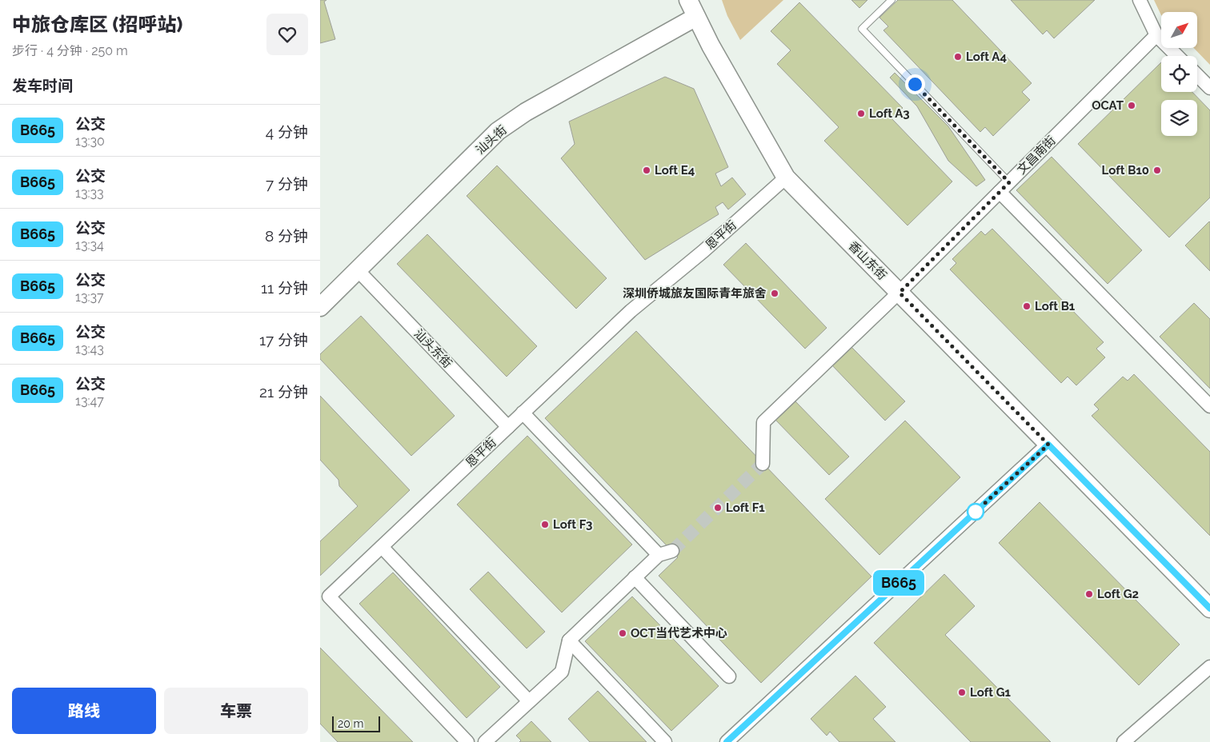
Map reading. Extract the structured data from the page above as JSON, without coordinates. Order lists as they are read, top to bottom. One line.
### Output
{"streets":{"street":["汕头街","文昌南街","恩平街","香山东街","汕头东街"]},"crossings":[["汕头街","香山东街"],["汕头街","汕头东街"],["文昌南街","香山东街"],["恩平街","香山东街"],["恩平街","汕头东街"]],"places":["Loft A4","OCAT","Loft A3","Loft E4","Loft B10","深圳侨城旅友国际青年旅舍","Loft B1","Loft F1","Loft F3","Loft G2","OCT当代艺术中心","Loft G1"],"lines":["bus line B665"],"scale_bar":"20 m","north":"top right","page":{"heading":[["中旅仓库区 (招呼站)","步行 · 4 分钟 · 250 m"],"发车时间"],"on_map":"B665","list":[{"mark":"B665","name":"公交","note":"13:30","value":"4 分钟"},{"mark":"B665","name":"公交","note":"13:33","value":"7 分钟"},{"mark":"B665","name":"公交","note":"13:34","value":"8 分钟"},{"mark":"B665","name":"公交","note":"13:37","value":"11 分钟"},{"mark":"B665","name":"公交","note":"13:43","value":"17 分钟"},{"mark":"B665","name":"公交","note":"13:47","value":"21 分钟"}],"buttons":["路线","车票"],"scale":"20 m"}}
